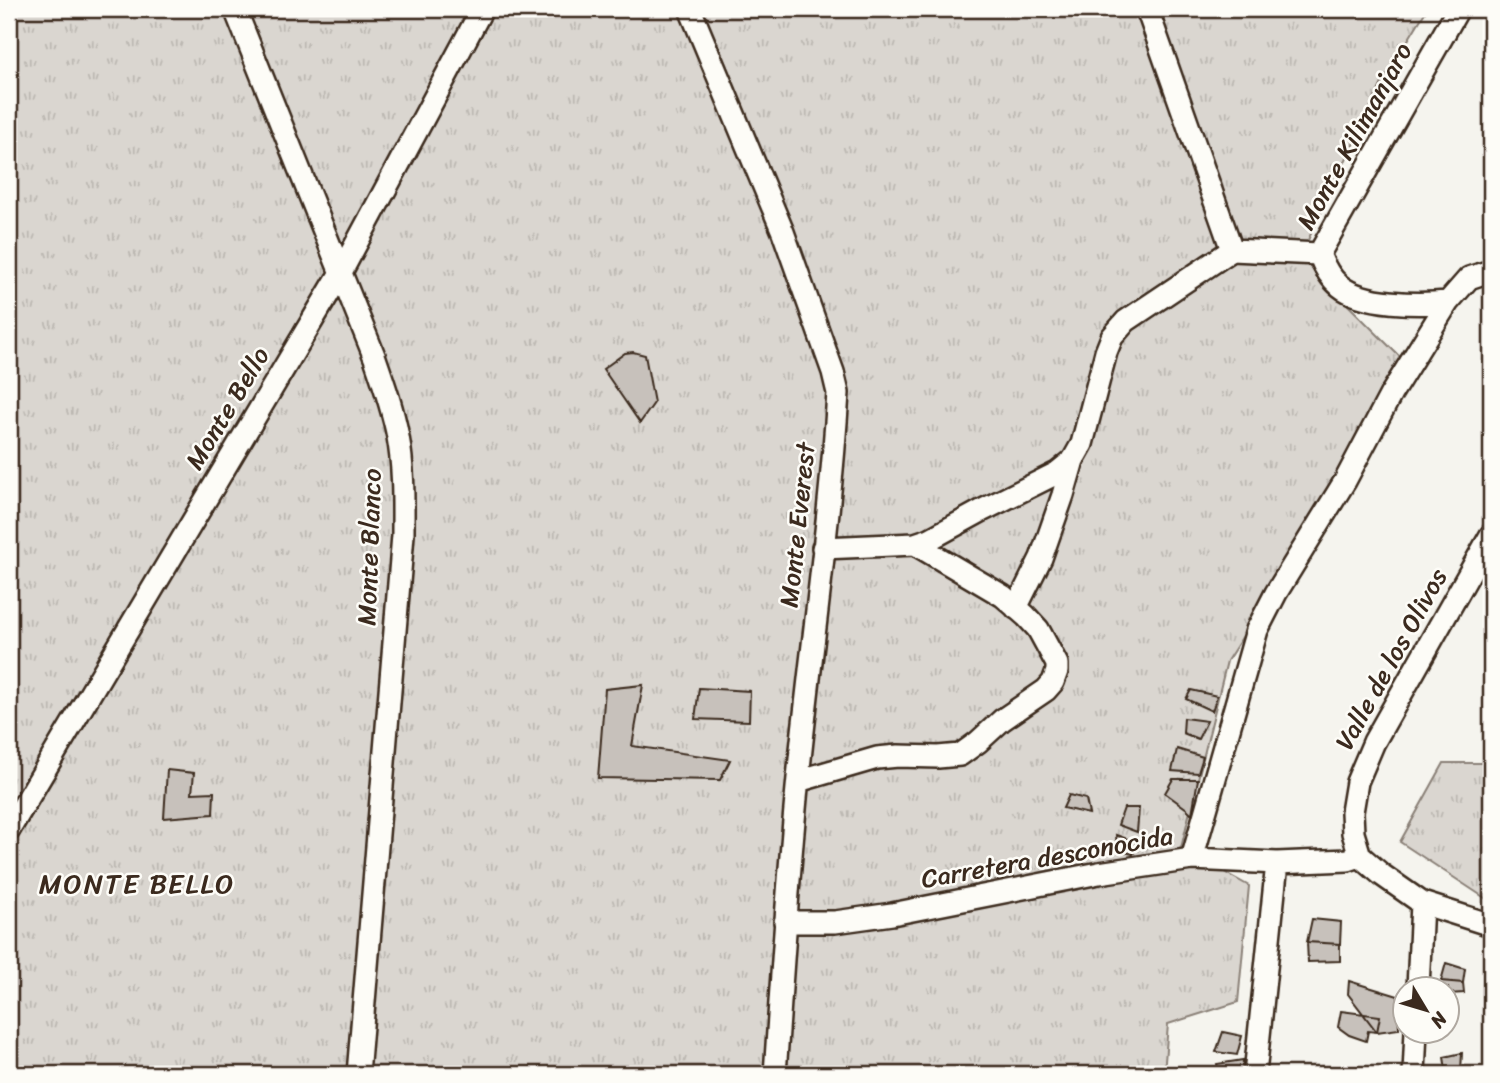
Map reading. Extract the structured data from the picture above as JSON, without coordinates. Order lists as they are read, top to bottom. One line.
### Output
{"streets":{"street":["Monte Kilimanjaro","Monte Bello","Monte Everest","Monte Blanco","Valle de los Olivos","Carretera desconocida"]},"crossings":[["Monte Bello","Monte Blanco"],["Monte Everest","Carretera desconocida"],["Valle de los Olivos","Carretera desconocida"]],"districts":["MONTE BELLO"],"north":"bottom right"}
